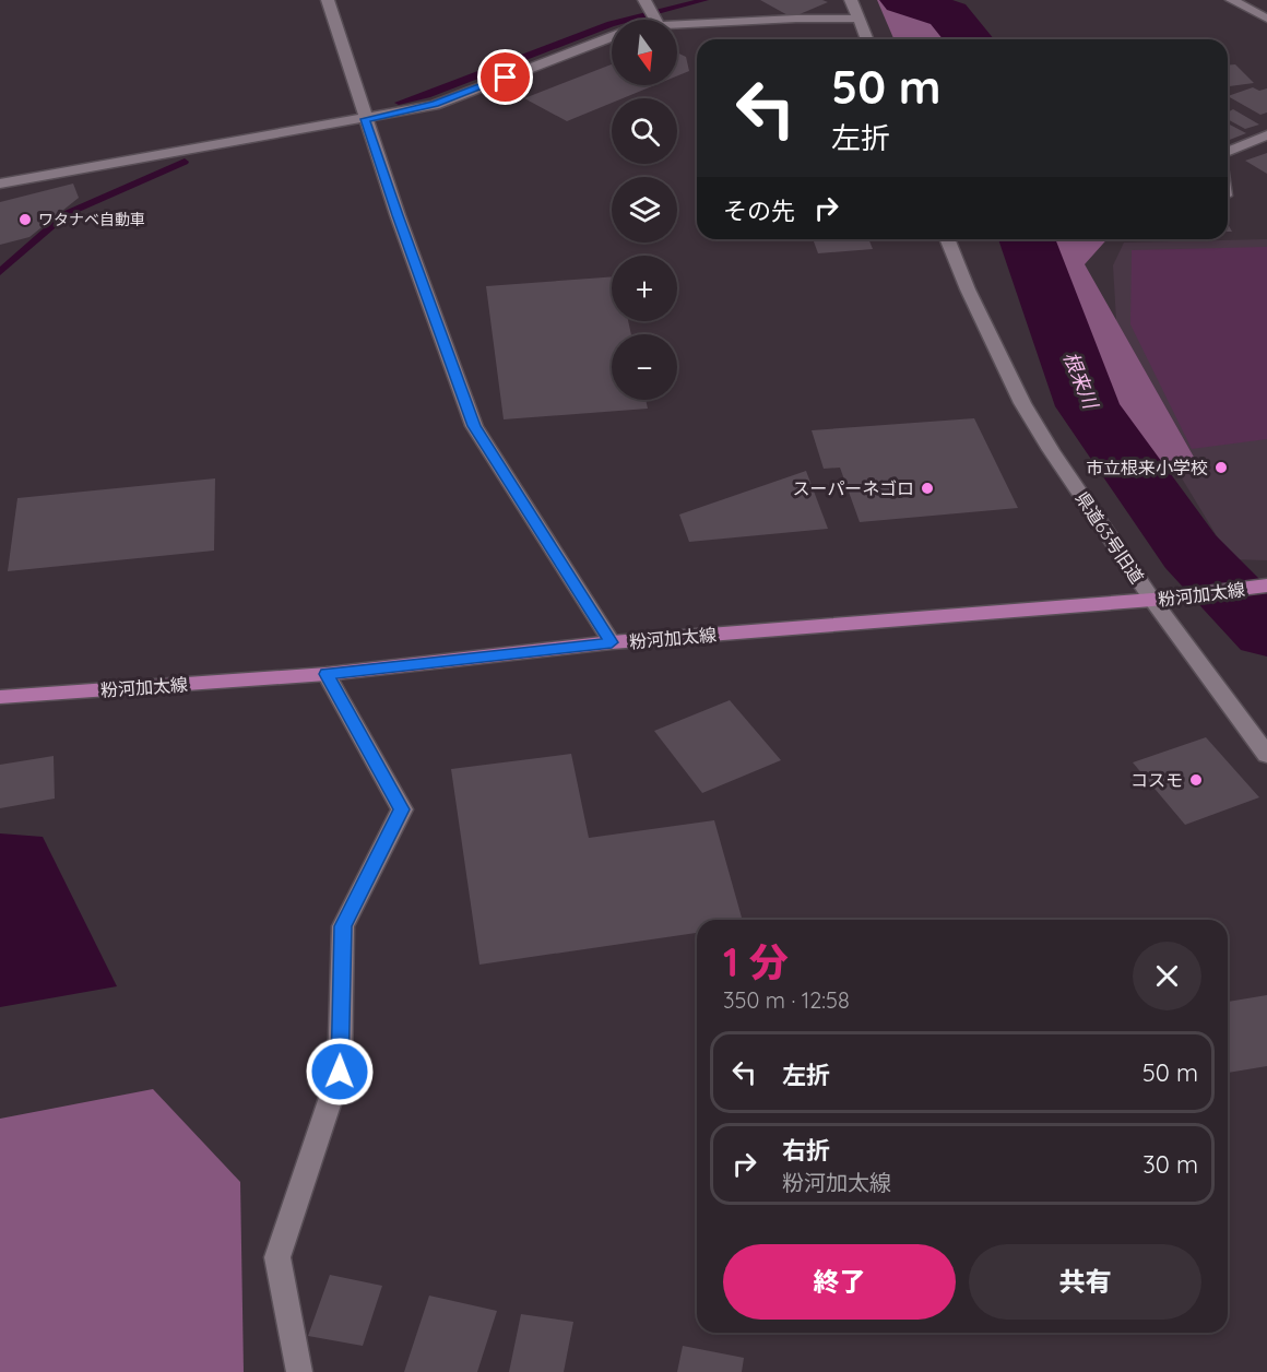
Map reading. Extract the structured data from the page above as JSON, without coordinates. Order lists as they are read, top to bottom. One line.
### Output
{"streets":{"main road":["粉河加太線"],"street":["県道63号旧道"]},"crossings":[["県道63号旧道","粉河加太線"]],"water":["根来川"],"places":["ワタナベ自動車","市立根来小学校","スーパーネゴロ","コスモ"],"north":"bottom","page":{"map_buttons":["+","−"],"turn":["50 m","左折"],"then":"その先","heading":["1 分","350 m · 12:58"],"list":[{"name":"左折","value":"50 m"},{"name":"右折","note":"粉河加太線","value":"30 m"}],"buttons":["終了","共有"]}}
